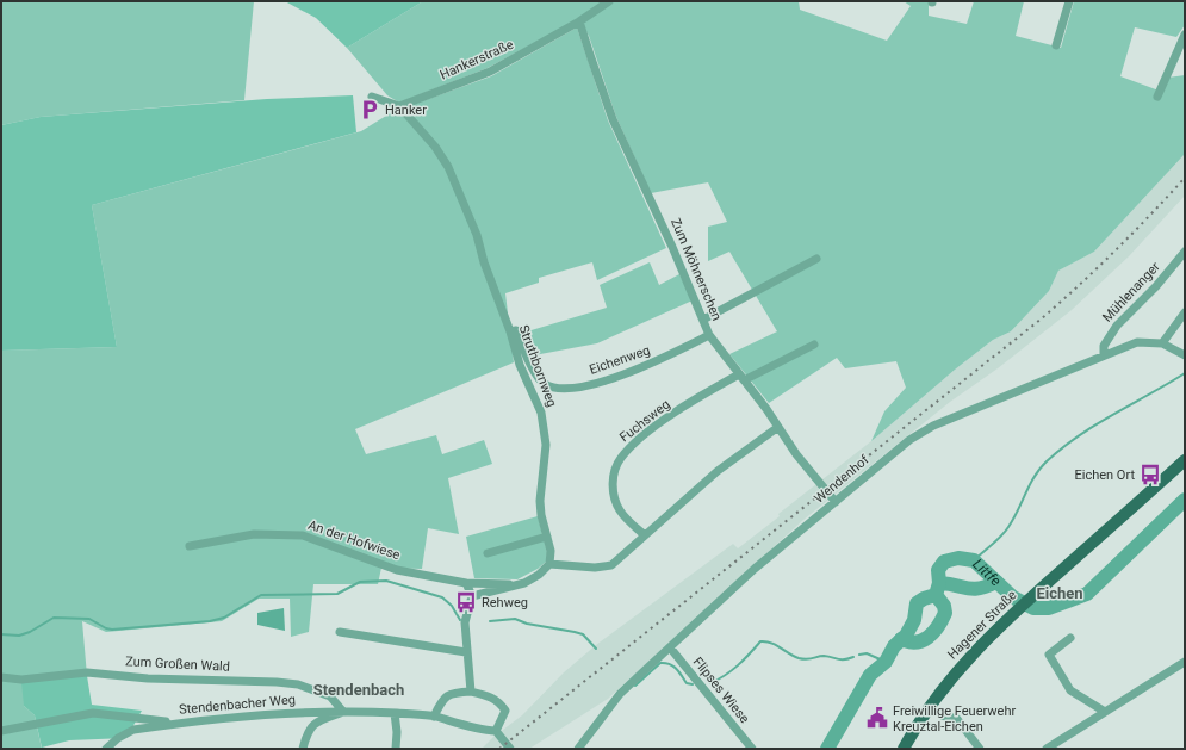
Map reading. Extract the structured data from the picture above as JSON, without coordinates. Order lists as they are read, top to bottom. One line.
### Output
{"streets":{"main road":["Hagener Straße"],"street":["Hankerstraße","Zum Möhnerschen","Mühlenanger","Eichenweg","Struthbornweg","Fuchsweg","Wendenhof","An der Hofwiese","Zum Großen Wald","Flipses Wiese","Stendenbacher Weg"]},"crossings":[["Hankerstraße","Zum Möhnerschen"],["Hankerstraße","Struthbornweg"],["Zum Möhnerschen","Eichenweg"],["Zum Möhnerschen","Fuchsweg"],["Zum Möhnerschen","Wendenhof"],["Mühlenanger","Wendenhof"],["Eichenweg","Struthbornweg"],["Wendenhof","Flipses Wiese"],["Zum Großen Wald","Stendenbacher Weg"]],"districts":["Eichen","Stendenbach"],"water":["Littfe"],"places":{"parking":["Hanker"],"bus stop":["Eichen Ort","Rehweg"],"public building":["Freiwillige Feuerwehr Kreuztal-Eichen"]}}
